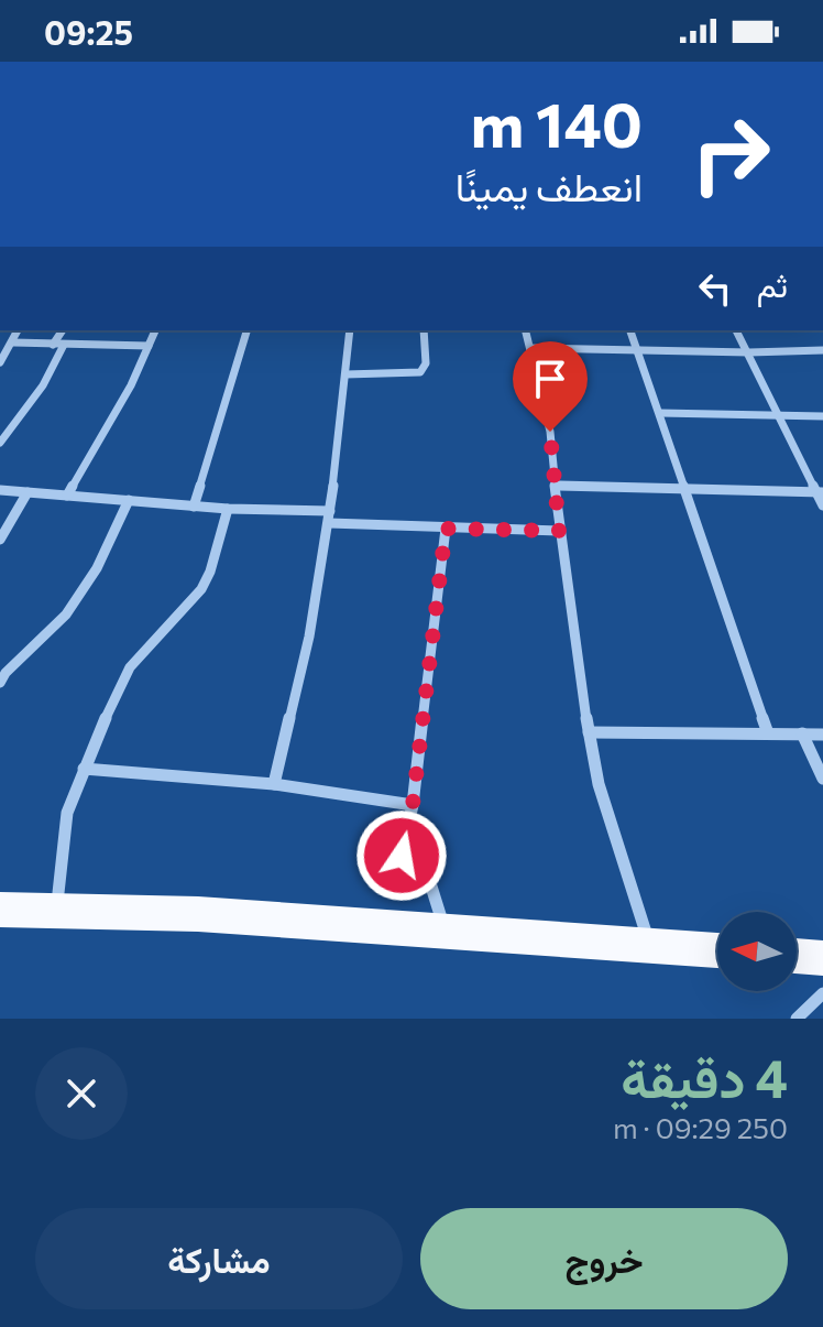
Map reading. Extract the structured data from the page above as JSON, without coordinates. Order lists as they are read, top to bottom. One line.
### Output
{"north":"left","page":{"status":"09:25","turn":["140 m","انعطف يمينًا"],"then":"ثم","heading":["4 دقيقة","250 m · 09:29"],"buttons":["خروج","مشاركة"]}}
